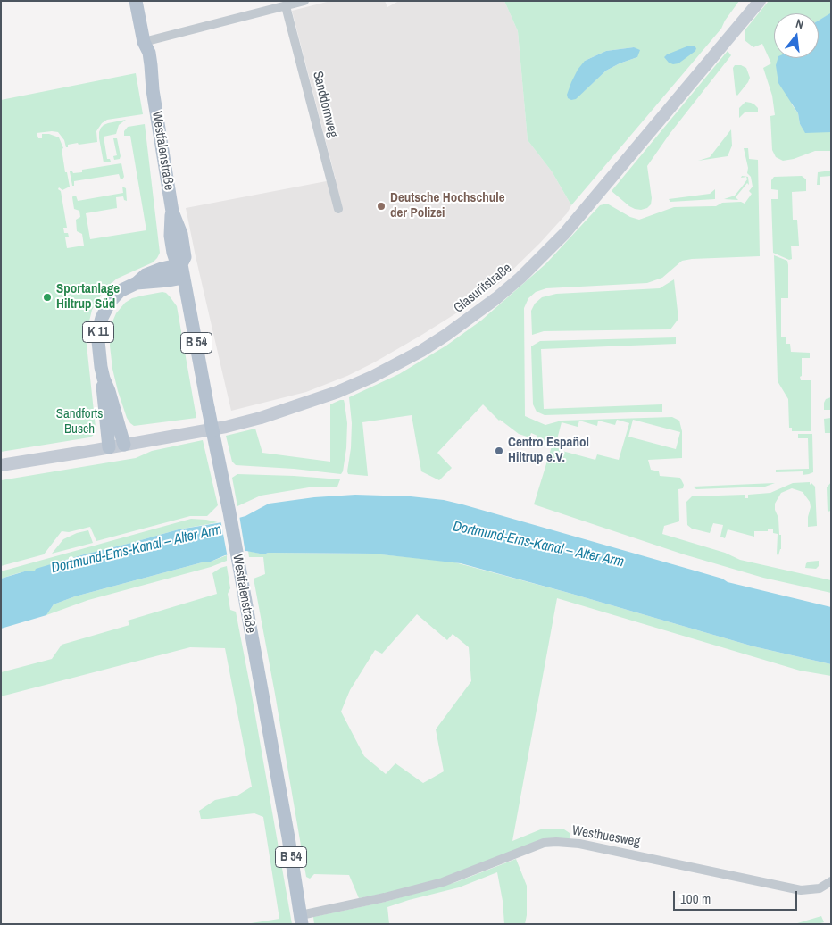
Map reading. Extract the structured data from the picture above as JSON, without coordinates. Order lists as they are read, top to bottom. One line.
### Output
{"streets":{"main road":["Westfalenstraße","Glasuritstraße","K 11","B 54"],"street":["Sanddornweg","Westhuesweg"]},"crossings":[["Westfalenstraße","K 11"],["Westfalenstraße","Westhuesweg"],["Glasuritstraße","K 11"]],"water":["Dortmund-Ems-Kanal – Alter Arm"],"parks":["Sandforts Busch"],"places":["Deutsche Hochschule der Polizei","Sportanlage Hiltrup Süd","Centro Español Hiltrup e.V."],"scale_bar":"100 m","north":"top"}
